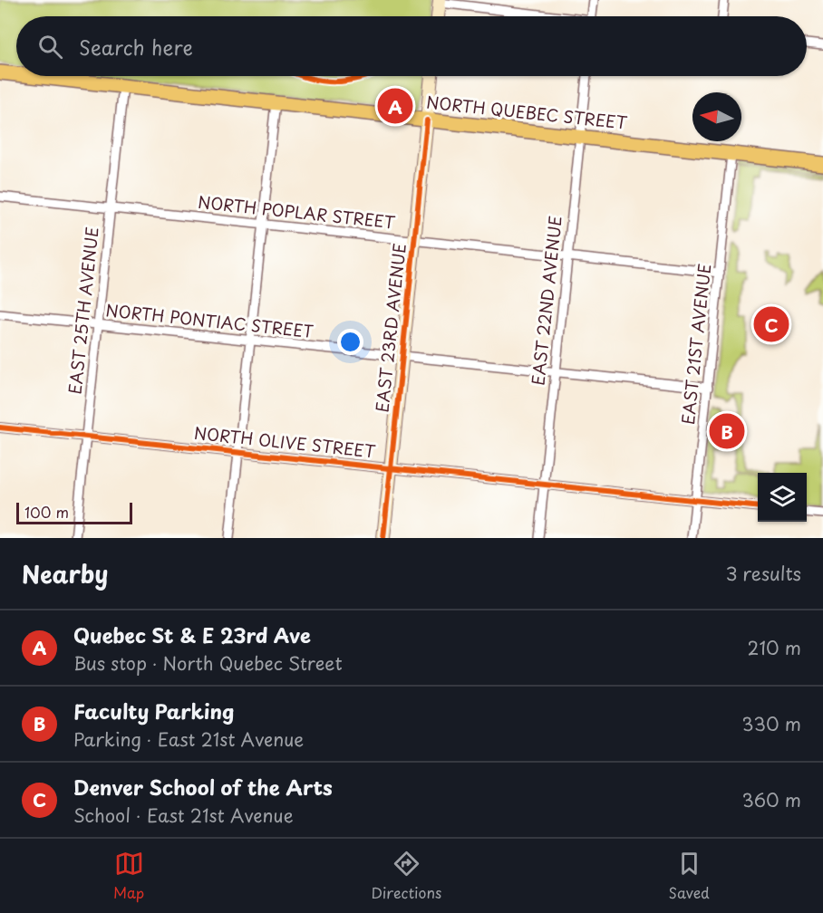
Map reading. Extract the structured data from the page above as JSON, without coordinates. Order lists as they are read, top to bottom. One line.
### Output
{"streets":{"main road":["NORTH QUEBEC STREET"],"street":["NORTH POPLAR STREET","EAST 22ND AVENUE","EAST 25TH AVENUE","NORTH PONTIAC STREET","EAST 23RD AVENUE","EAST 21ST AVENUE","NORTH OLIVE STREET"]},"crossings":[["NORTH QUEBEC STREET","EAST 22ND AVENUE"],["NORTH QUEBEC STREET","EAST 25TH AVENUE"],["NORTH QUEBEC STREET","EAST 23RD AVENUE"],["NORTH QUEBEC STREET","EAST 21ST AVENUE"],["NORTH POPLAR STREET","EAST 22ND AVENUE"],["NORTH POPLAR STREET","EAST 25TH AVENUE"],["NORTH POPLAR STREET","EAST 23RD AVENUE"],["NORTH POPLAR STREET","EAST 21ST AVENUE"],["EAST 22ND AVENUE","NORTH PONTIAC STREET"],["EAST 22ND AVENUE","NORTH OLIVE STREET"],["EAST 25TH AVENUE","NORTH PONTIAC STREET"],["EAST 25TH AVENUE","NORTH OLIVE STREET"],["NORTH PONTIAC STREET","EAST 23RD AVENUE"],["NORTH PONTIAC STREET","EAST 21ST AVENUE"],["EAST 23RD AVENUE","NORTH OLIVE STREET"],["EAST 21ST AVENUE","NORTH OLIVE STREET"]],"scale_bar":"100 m","north":"left","page":{"search":"Search here","pins":["A","C","B"],"scale":"100 m","heading":["Nearby","3 results"],"list":[{"mark":"A","name":"Quebec St & E 23rd Ave","note":"Bus stop · North Quebec Street","value":"210 m"},{"mark":"B","name":"Faculty Parking","note":"Parking · East 21st Avenue","value":"330 m"},{"mark":"C","name":"Denver School of the Arts","note":"School · East 21st Avenue","value":"360 m"}],"nav":["Map","Directions","Saved"]}}
